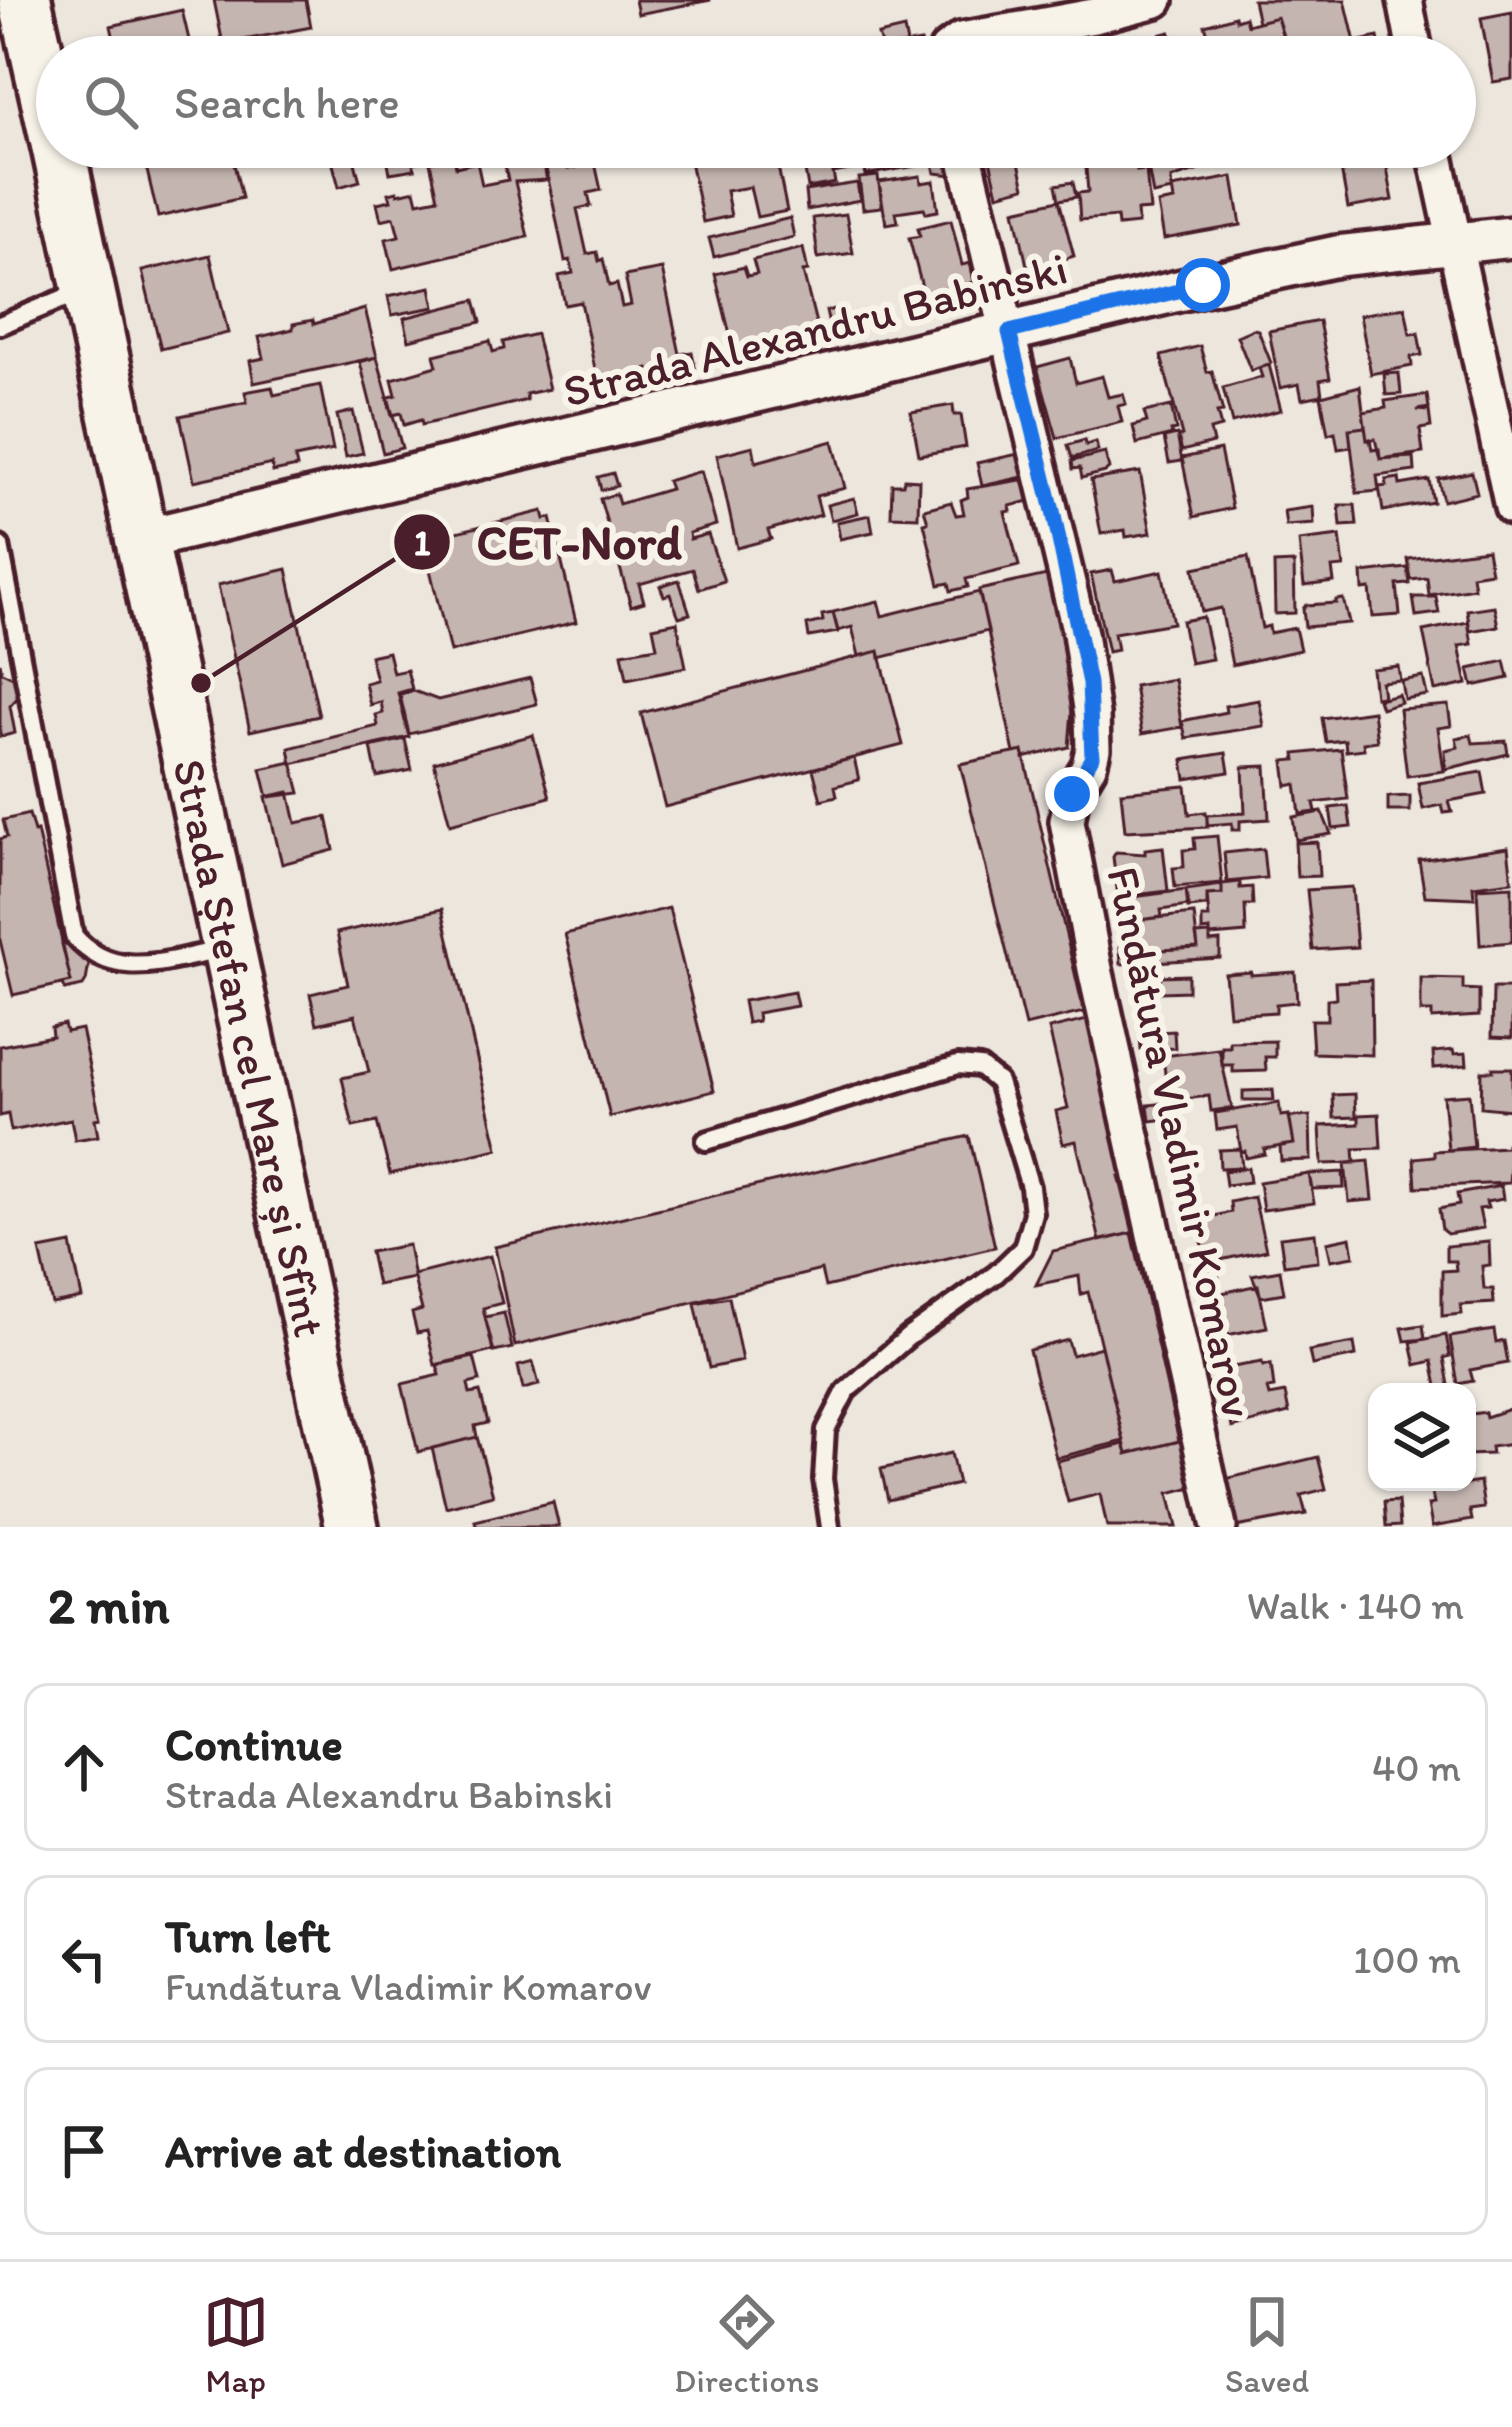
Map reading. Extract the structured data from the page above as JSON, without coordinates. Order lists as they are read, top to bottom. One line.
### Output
{"streets":{"main road":["Strada Ștefan cel Mare și Sfînt"],"street":["Strada Alexandru Babinski","Fundătura Vladimir Komarov"]},"crossings":[["Strada Alexandru Babinski","Strada Ștefan cel Mare și Sfînt"],["Strada Alexandru Babinski","Fundătura Vladimir Komarov"]],"places":["CET-Nord"],"page":{"search":"Search here","heading":["2 min","Walk · 140 m"],"list":[["Continue","Strada Alexandru Babinski","40 m"],["Turn left","Fundătura Vladimir Komarov","100 m"],"Arrive at destination"],"nav":["Map","Directions","Saved"]}}
